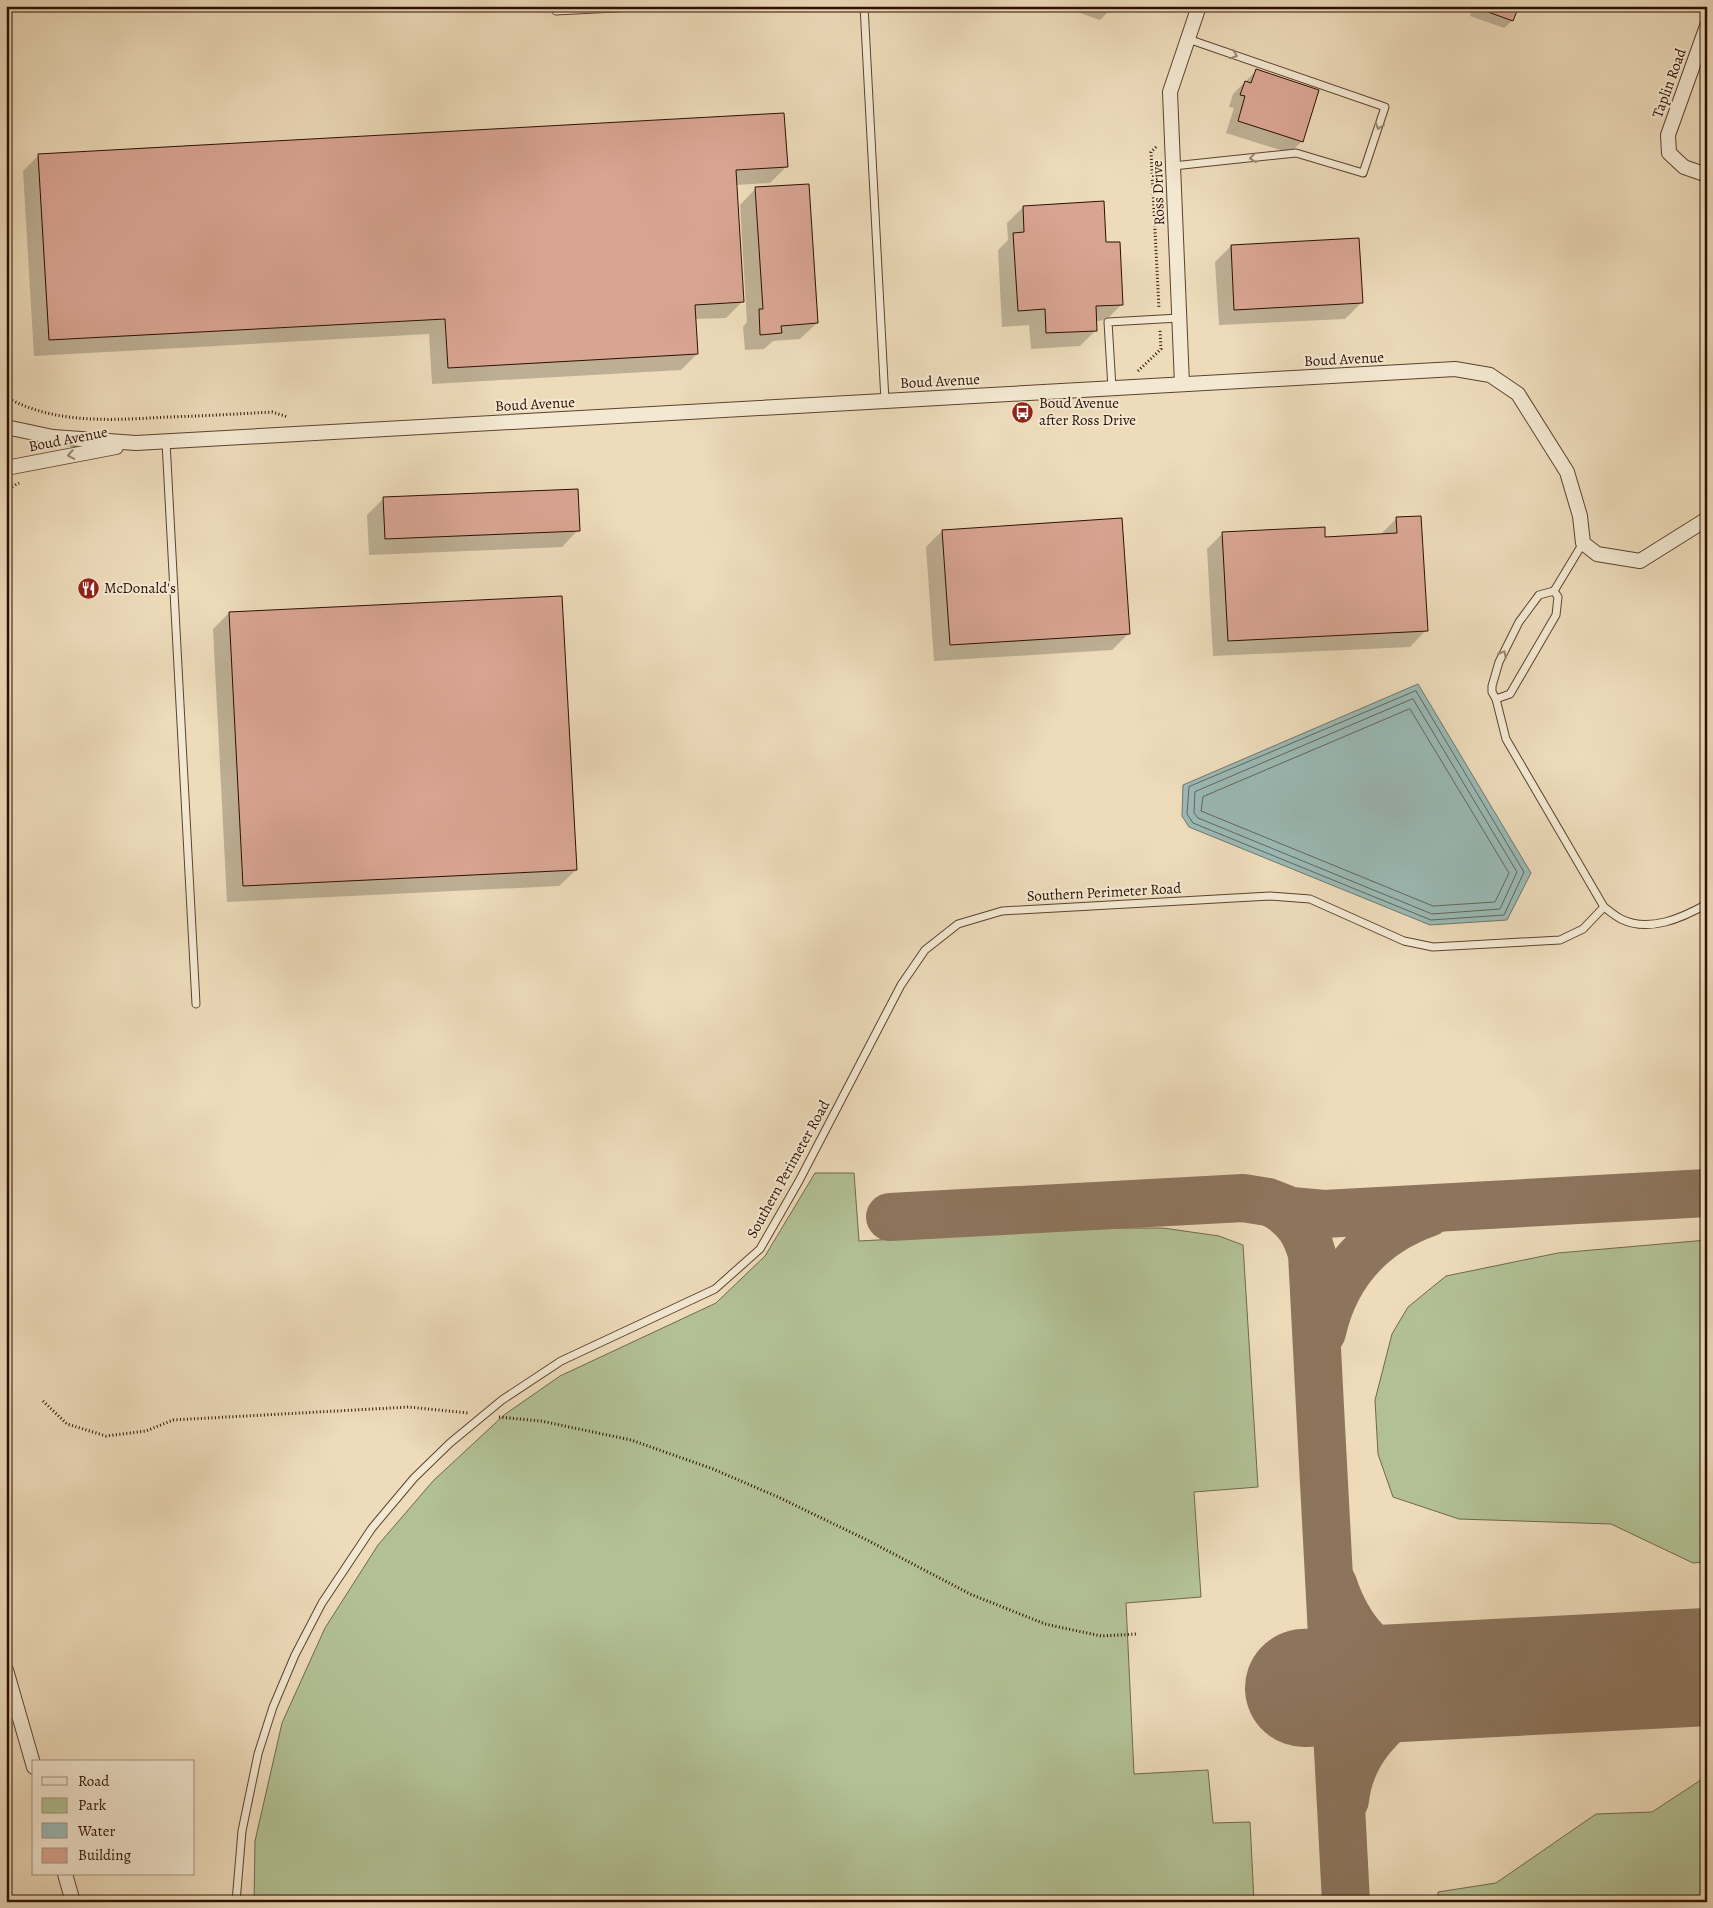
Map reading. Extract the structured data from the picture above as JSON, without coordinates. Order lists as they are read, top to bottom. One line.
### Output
{"streets":{"street":["Taplin Road","Ross Drive","Boud Avenue"],"lane":["Southern Perimeter Road"]},"crossings":[["Ross Drive","Boud Avenue"]],"places":{"bus stop":["Boud Avenue after Ross Drive"],"restaurant":["McDonald's"]},"legend":["Road","Park","Water","Building"]}
